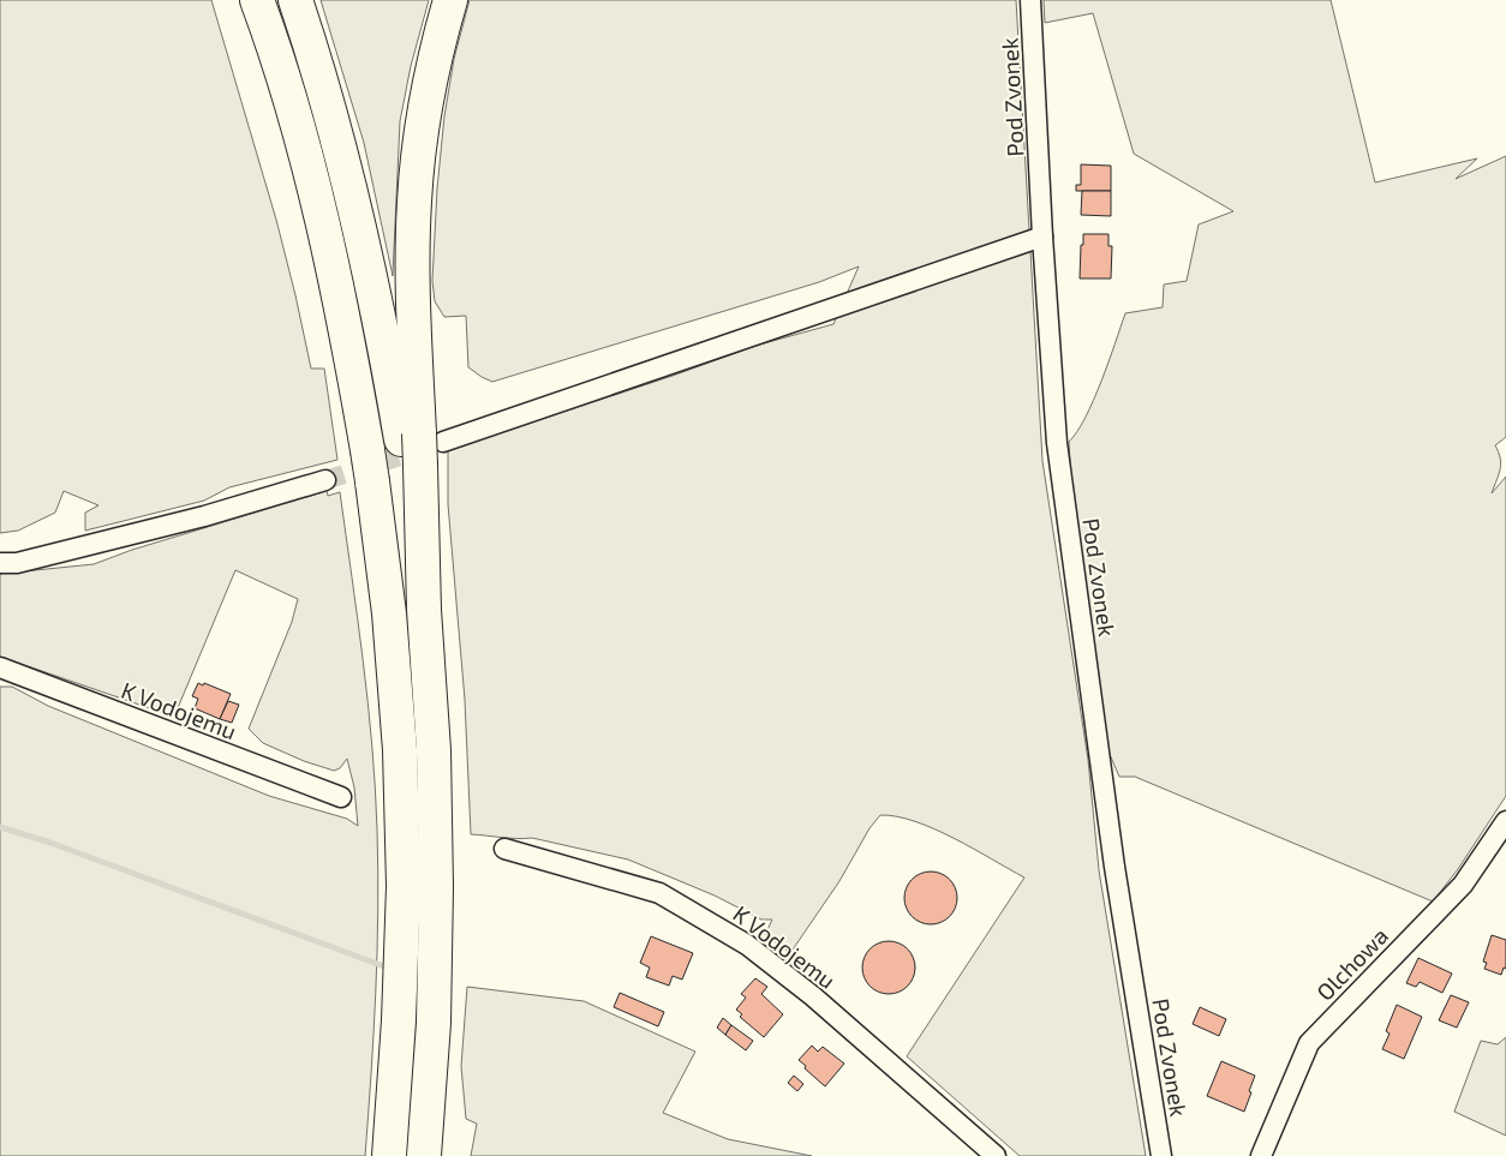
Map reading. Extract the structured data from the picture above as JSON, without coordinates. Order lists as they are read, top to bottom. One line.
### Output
{"streets":{"street":["Pod Zvonek","K Vodojemu","Olchowa"]}}
